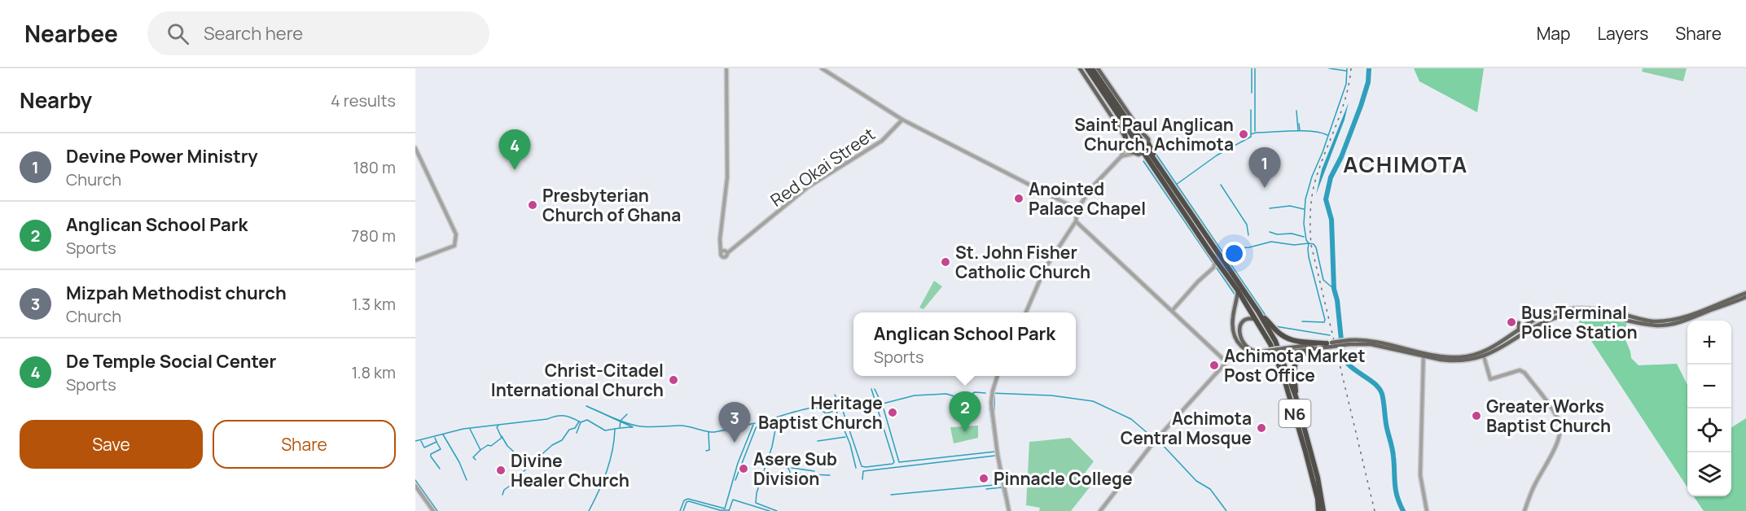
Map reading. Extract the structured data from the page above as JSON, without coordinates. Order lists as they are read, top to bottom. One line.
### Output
{"streets":{"highway":["N6"],"street":["Red Okai Street"]},"districts":["ACHIMOTA"],"places":["Saint Paul Anglican Church, Achimota","Anointed Palace Chapel","Presbyterian Church of Ghana","St. John Fisher Catholic Church","Bus Terminal Police Station","Achimota Market Post Office","Christ-Citadel International Church","Heritage Baptist Church","Greater Works Baptist Church","Achimota Central Mosque","Asere Sub Division","Divine Healer Church","Pinnacle College"],"page":{"header":"Nearbee","search":"Search here","nav":["Map","Layers","Share"],"heading":["Nearby","4 results"],"pins":["4","1","2","3"],"list":[{"mark":"1","name":"Devine Power Ministry","note":"Church","value":"180 m"},{"mark":"2","name":"Anglican School Park","note":"Sports","value":"780 m"},{"mark":"3","name":"Mizpah Methodist church","note":"Church","value":"1.3 km"},{"mark":"4","name":"De Temple Social Center","note":"Sports","value":"1.8 km"}],"popup":["Anglican School Park","Sports"],"map_buttons":["+","−"],"buttons":["Save","Share"]}}
